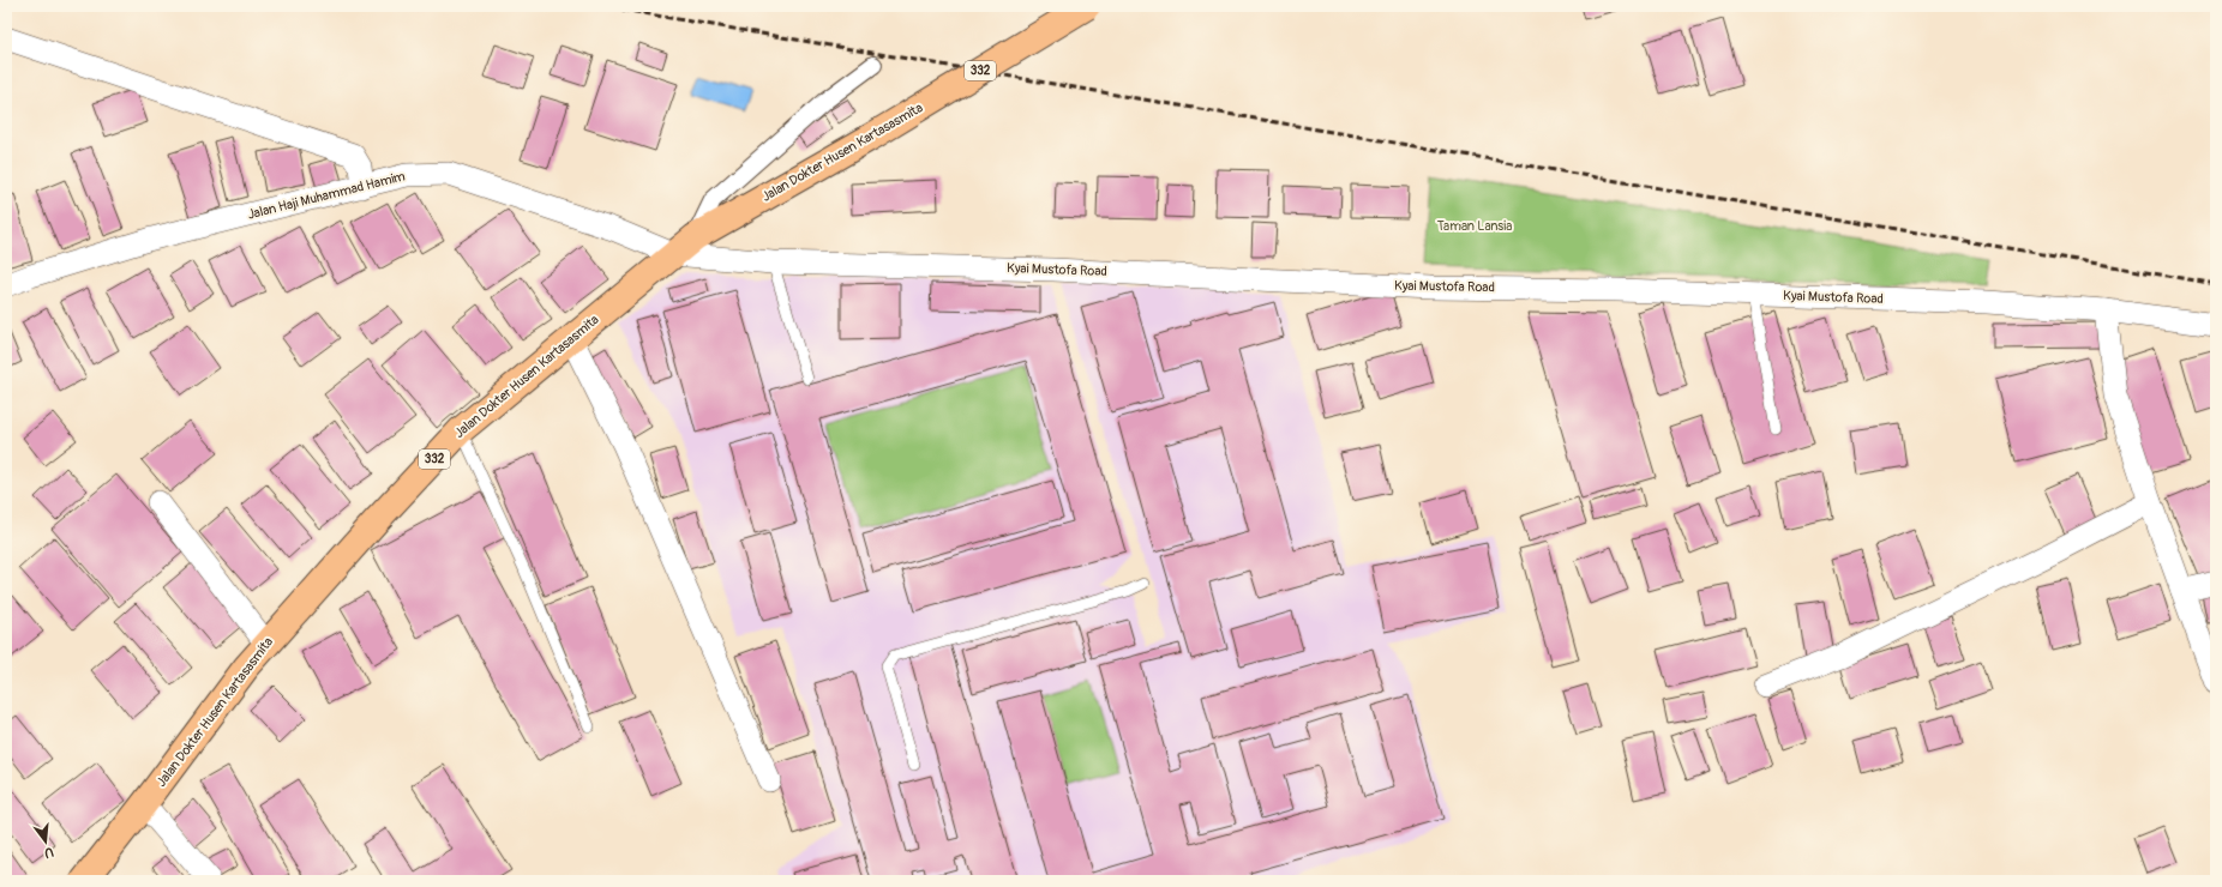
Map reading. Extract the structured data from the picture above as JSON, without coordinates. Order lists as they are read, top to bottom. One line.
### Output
{"streets":{"main road":["332","Jalan Dokter Husen Kartasasmita"],"street":["Jalan Haji Muhammad Hamim","Kyai Mustofa Road"]},"crossings":[["Jalan Dokter Husen Kartasasmita","Jalan Haji Muhammad Hamim"],["Jalan Dokter Husen Kartasasmita","Kyai Mustofa Road"],["Jalan Haji Muhammad Hamim","Kyai Mustofa Road"]],"parks":["Taman Lansia"],"north":"bottom"}
